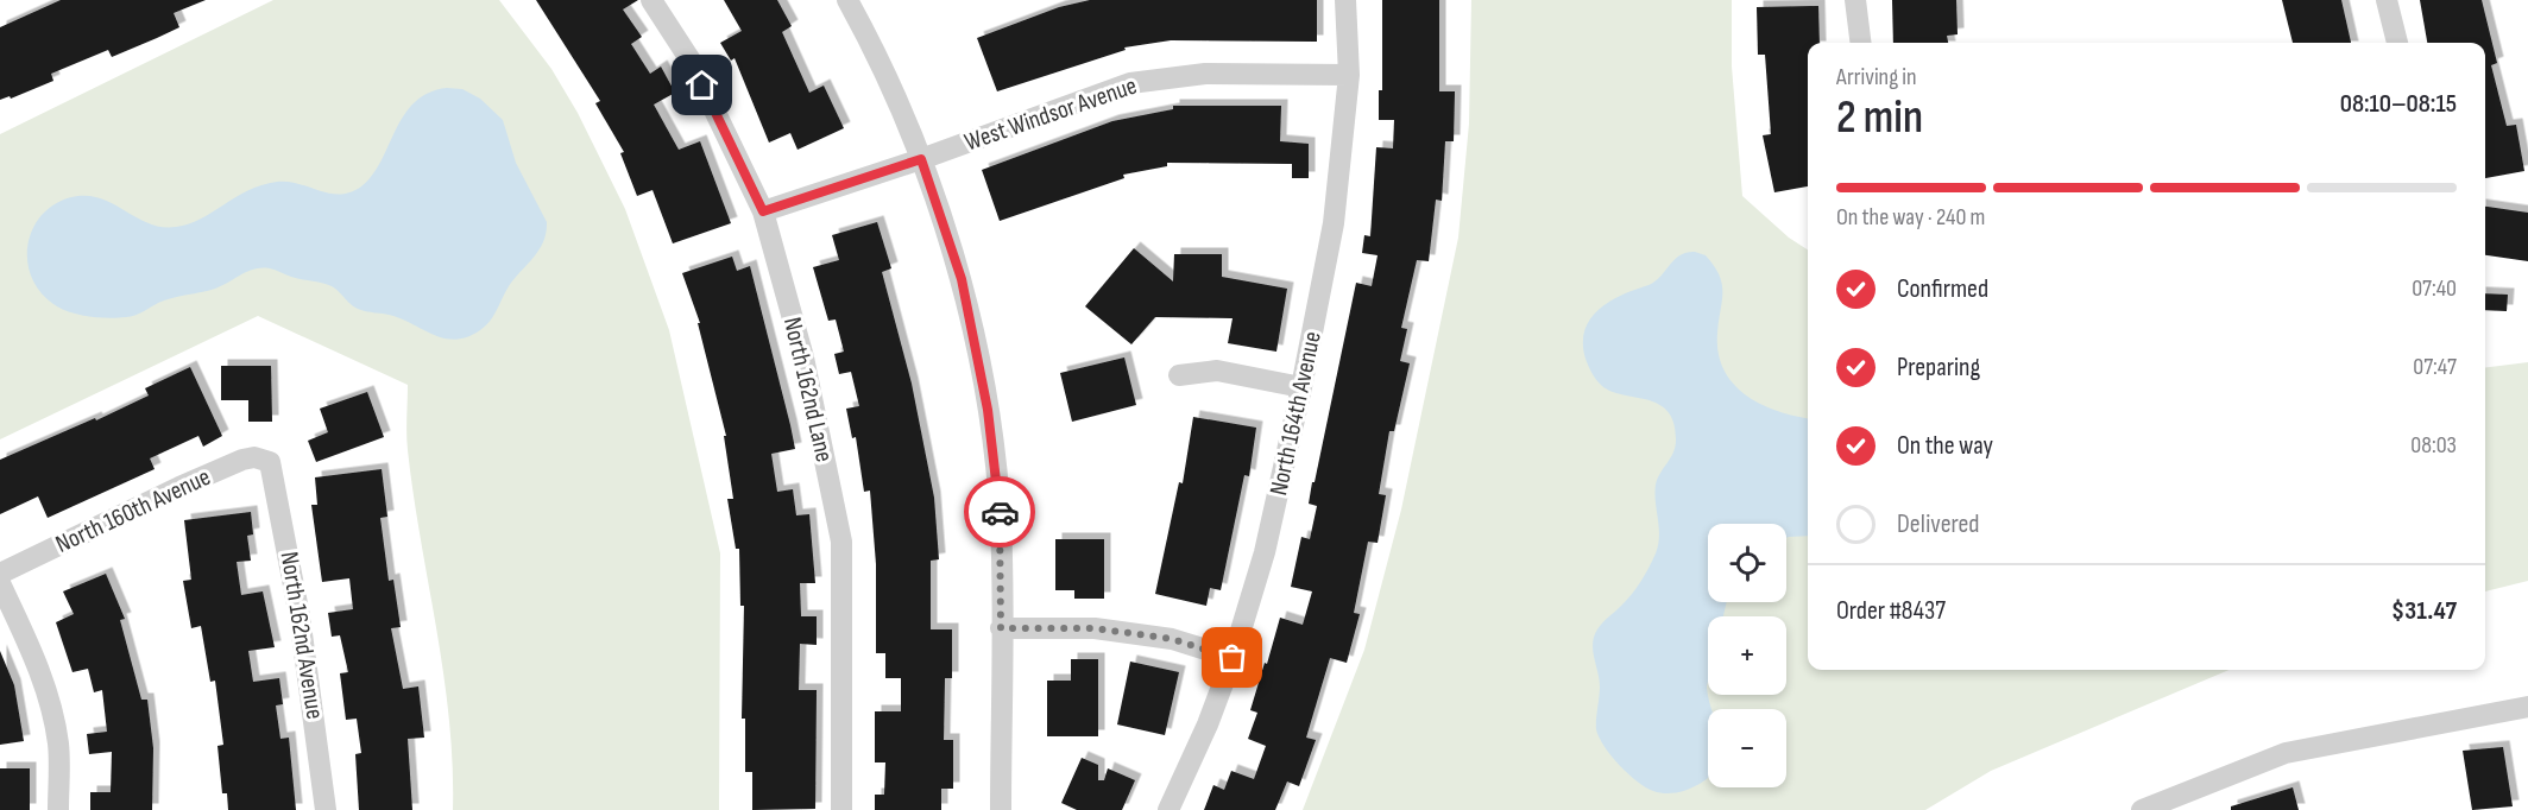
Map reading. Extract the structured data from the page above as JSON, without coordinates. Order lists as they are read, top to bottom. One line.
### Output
{"streets":{"street":["West Windsor Avenue","North 162nd Lane","North 164th Avenue","North 160th Avenue","North 162nd Avenue"]},"crossings":[["West Windsor Avenue","North 162nd Lane"],["West Windsor Avenue","North 164th Avenue"],["North 160th Avenue","North 162nd Avenue"]],"page":{"heading":["2 min","Arriving in","08:10–08:15"],"panel":["Order #8437","$31.47"],"bar":"On the way · 240 m","list":[["Confirmed","07:40"],["Preparing","07:47"],["On the way","08:03"],"Delivered"],"map_buttons":["+","−"]}}
